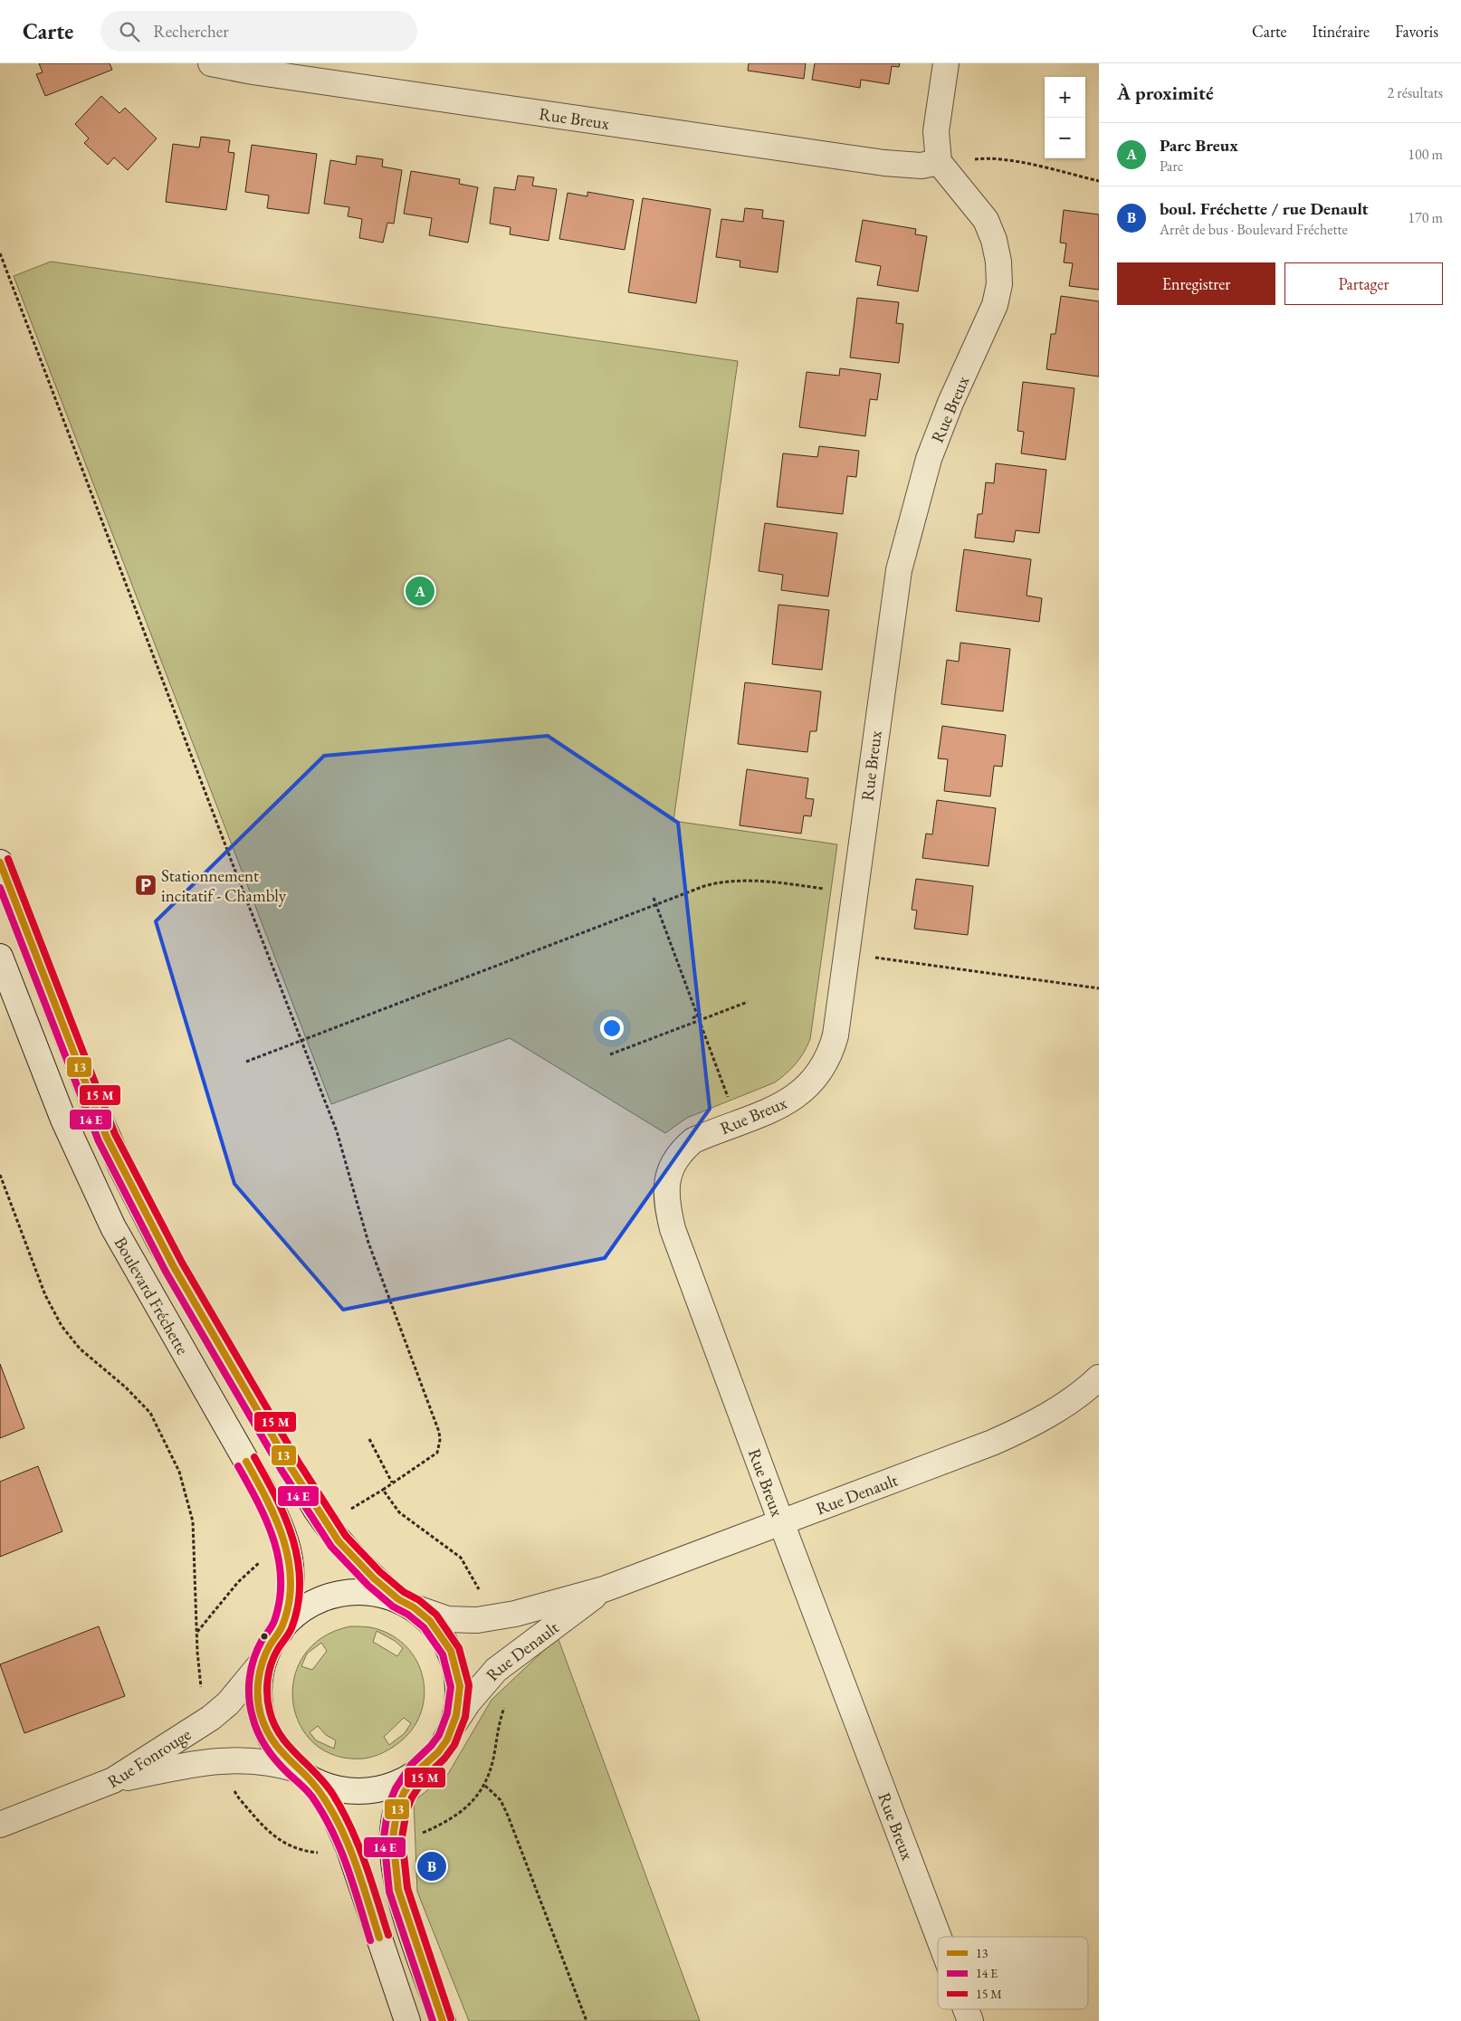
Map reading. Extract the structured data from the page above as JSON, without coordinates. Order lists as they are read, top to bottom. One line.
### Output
{"streets":{"street":["Rue Breux","Boulevard Fréchette","Rue Denault","Rue Fonrouge"]},"crossings":[["Rue Breux","Rue Denault"],["Boulevard Fréchette","Rue Denault"]],"places":{"parking":["Stationnement incitatif - Chambly"]},"lines":["transit line 13"],"legend":["13","14 E","15 M"],"page":{"header":"Carte","search":"Rechercher","nav":["Carte","Itinéraire","Favoris"],"heading":["À proximité","2 résultats"],"map_buttons":["+","−"],"list":[{"mark":"A","name":"Parc Breux","note":"Parc","value":"100 m"},{"mark":"B","name":"boul. Fréchette / rue Denault","note":"Arrêt de bus · Boulevard Fréchette","value":"170 m"}],"buttons":["Enregistrer","Partager"],"pins":["A","B"]}}
